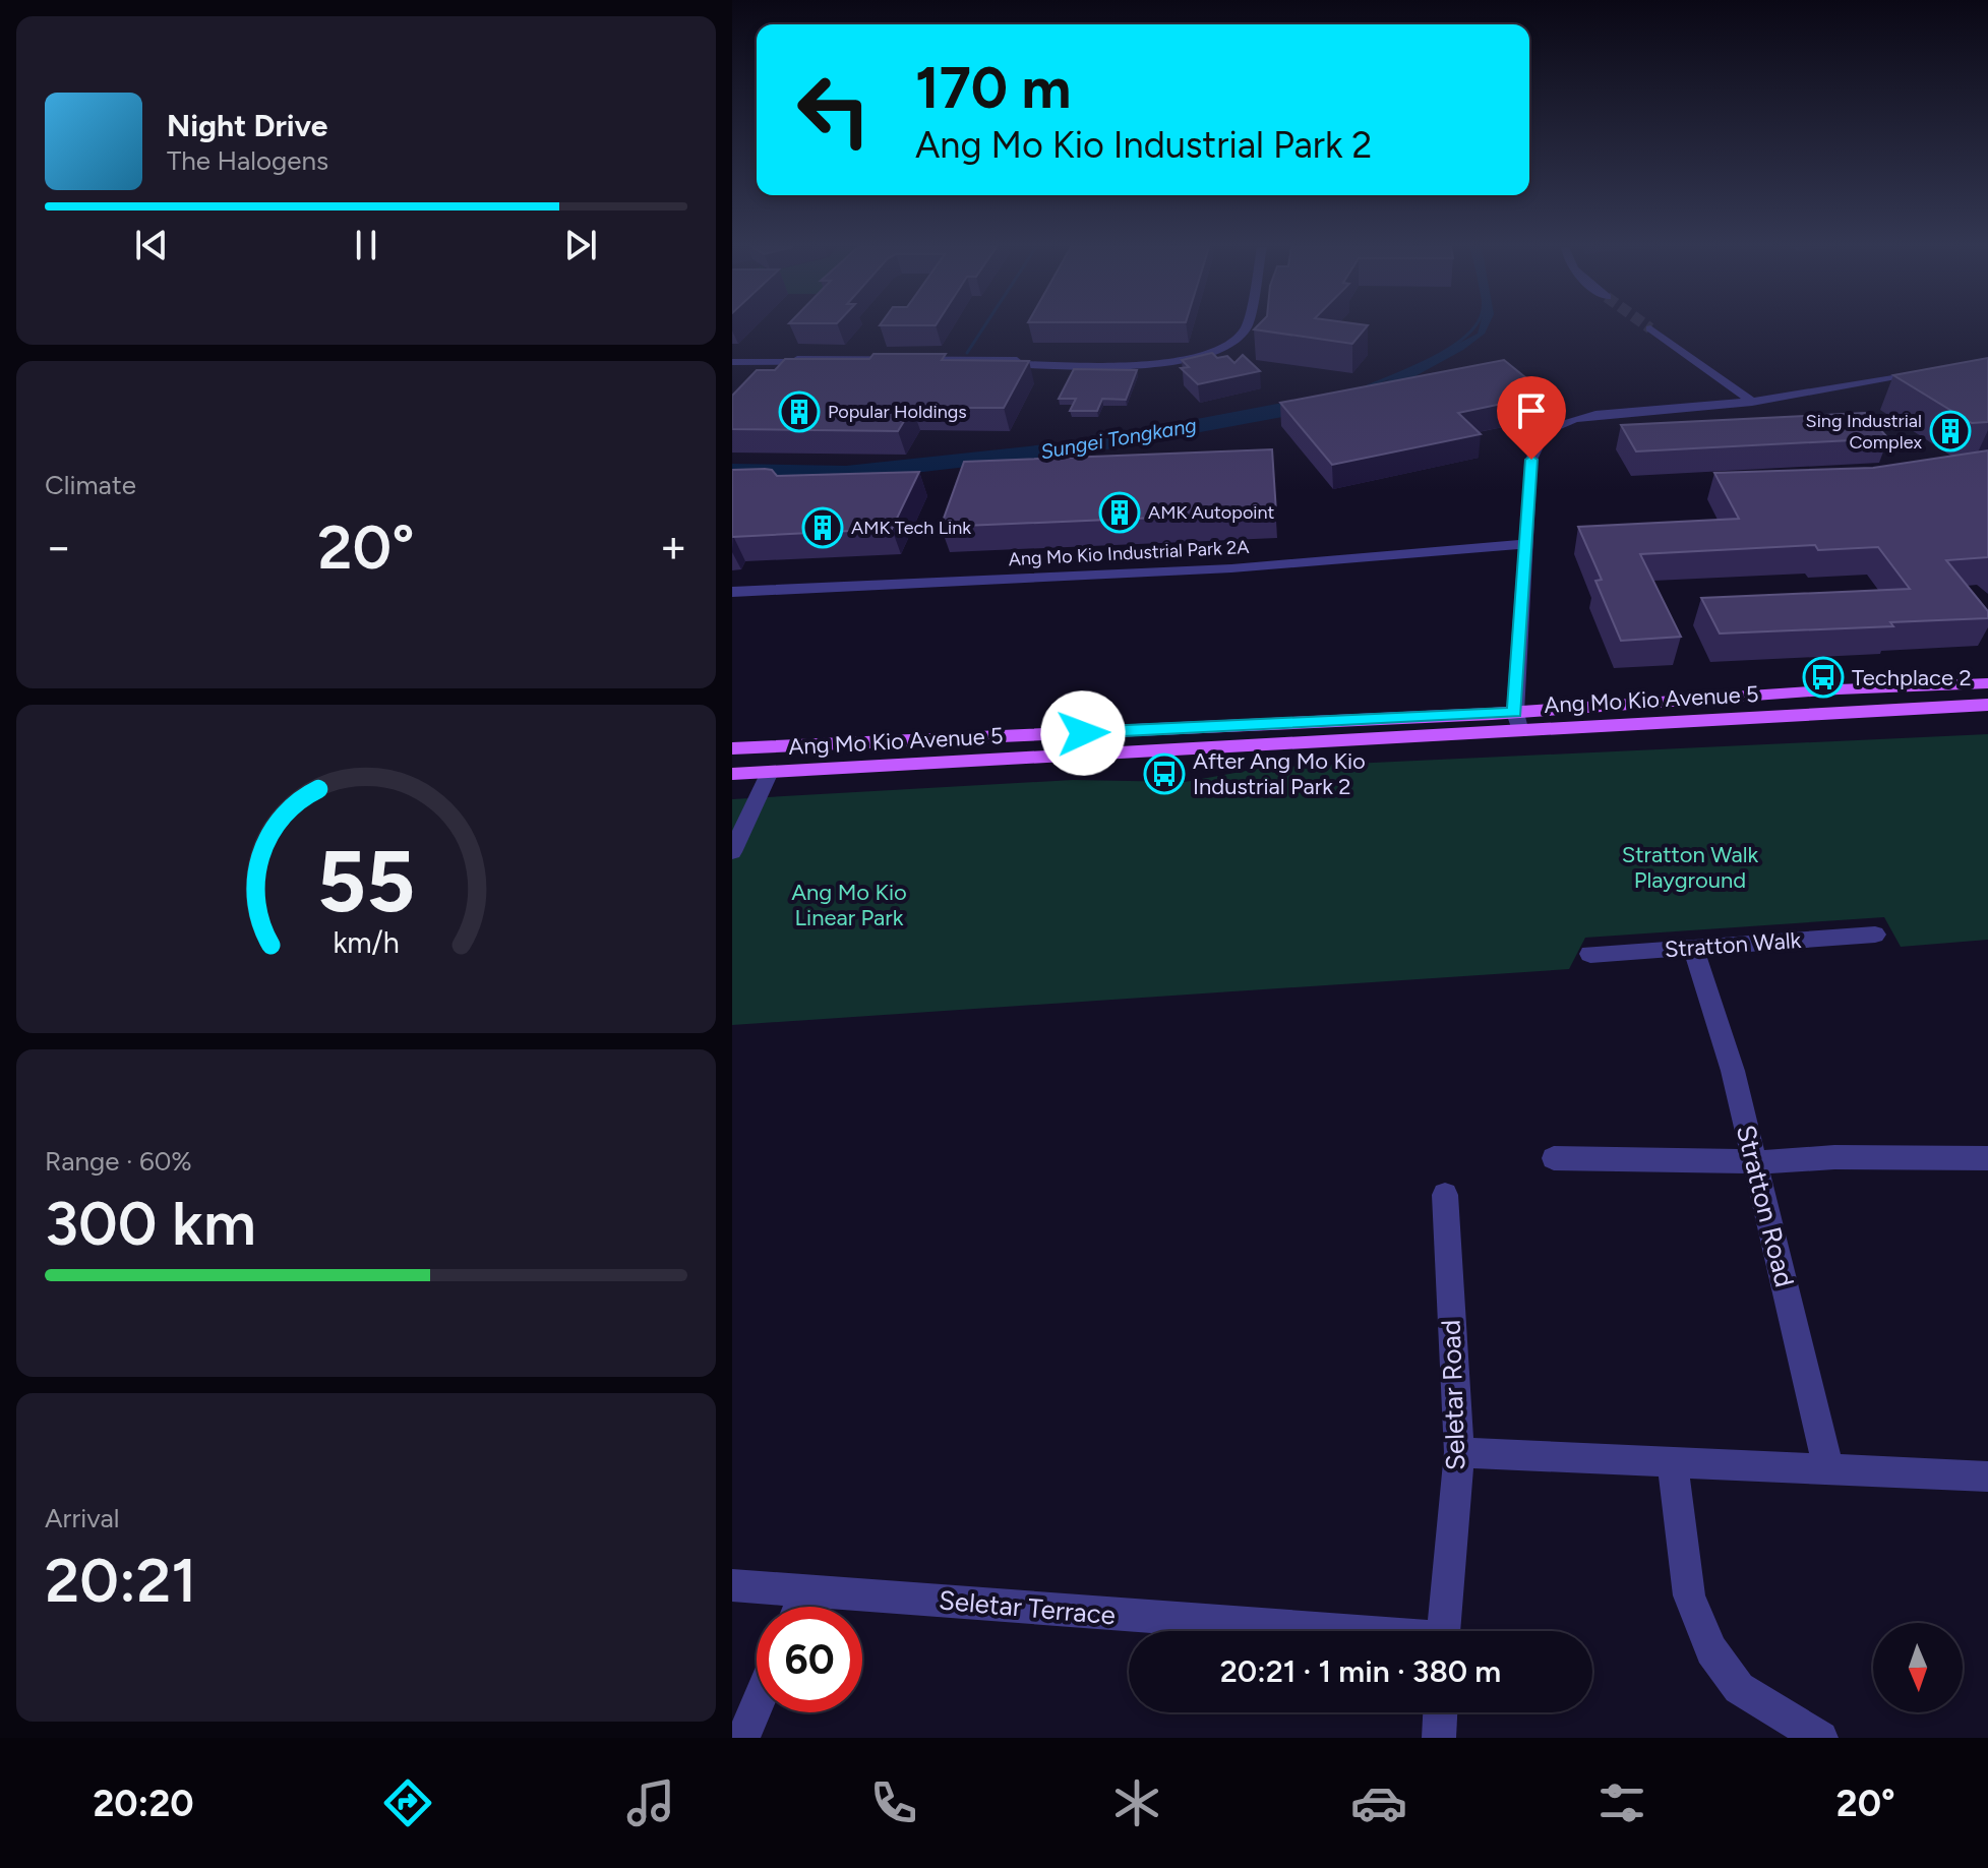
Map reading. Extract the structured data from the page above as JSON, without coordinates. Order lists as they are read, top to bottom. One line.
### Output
{"streets":{"main road":["Ang Mo Kio Avenue 5"],"street":["Ang Mo Kio Industrial Park 2A","Stratton Walk","Stratton Road","Seletar Road","Seletar Terrace"]},"crossings":[["Stratton Walk","Stratton Road"]],"water":["Sungei Tongkang"],"parks":["Stratton Walk Playground","Ang Mo Kio Linear Park"],"places":{"building":["Popular Holdings","Sing Industrial Complex","AMK Autopoint","AMK Tech Link"],"bus stop":["Techplace 2","After Ang Mo Kio Industrial Park 2"]},"north":"bottom","page":{"turn":["170 m","Ang Mo Kio Industrial Park 2"],"song":["Night Drive","The Halogens"],"tile":["Climate",["Range · 60%","300 km"],["Arrival","20:21"]],"heat":["−","20°","+"],"limit":"60","trip":"20:21 · 1 min · 380 m","tabs":["20:20","20°"],"gauge":["55","km/h"]}}
